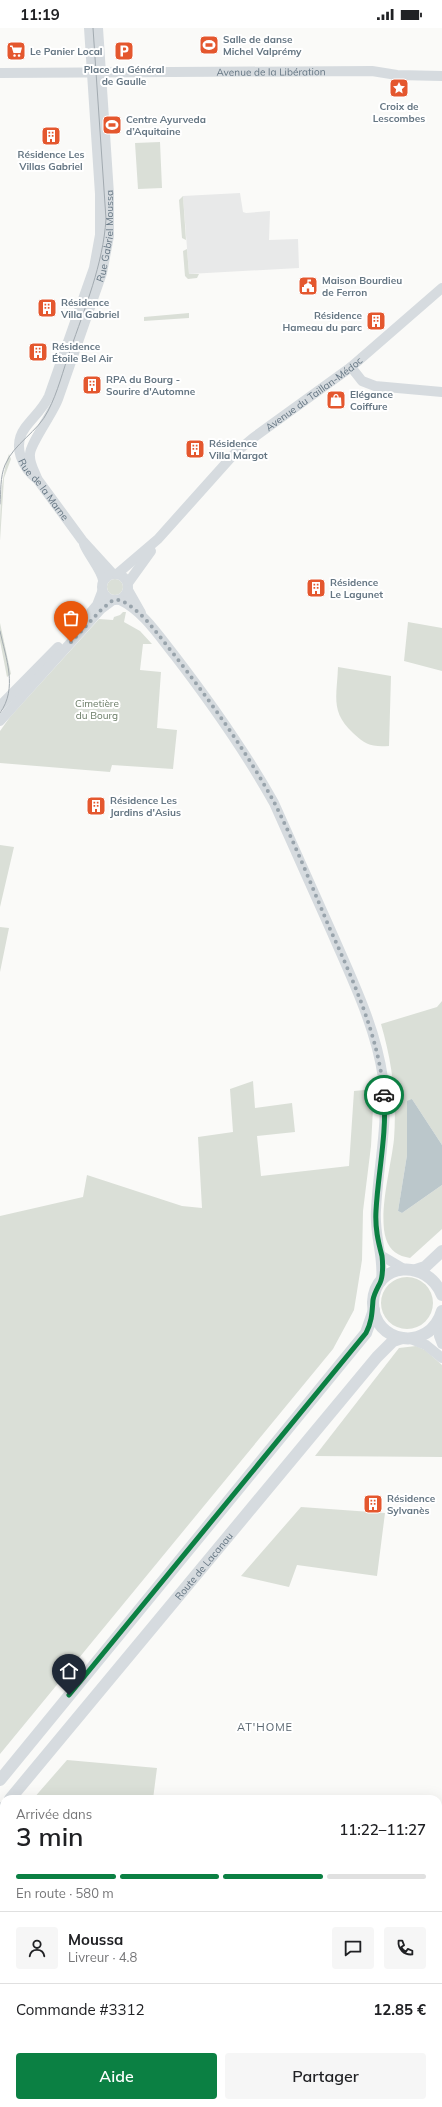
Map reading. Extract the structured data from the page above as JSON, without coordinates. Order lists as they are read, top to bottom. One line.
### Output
{"streets":{"main road":["Route de Lacanau"],"street":["Avenue de la Libération","Rue Gabriel Moussa","Avenue du Taillan-Médoc","Rue de la Marne"]},"crossings":[["Avenue de la Libération","Rue Gabriel Moussa"],["Rue Gabriel Moussa","Rue de la Marne"],["Avenue du Taillan-Médoc","Rue de la Marne"]],"districts":["AT'HOME"],"parks":["Cimetière du Bourg"],"places":{"sports":["Salle de danse Michel Valprémy","Centre Ayurveda d’Aquitaine"],"supermarket":["Le Panier Local"],"parking":["Place du Général de Gaulle"],"place":["Croix de Lescombes"],"building":["Résidence Les Villas Gabriel","Résidence Villa Gabriel","Résidence Hameau du parc","Résidence Étoile Bel Air","RPA du Bourg - Sourire d'Automne","Résidence Villa Margot","Résidence Le Lagunet","Résidence Les Jardins d'Asius","Résidence Sylvanès"],"public building":["Maison Bourdieu de Ferron"],"shop":["Elégance Coiffure"]},"page":{"status":"11:19","heading":["3 min","Arrivée dans","11:22–11:27"],"panel":["Moussa","Livreur · 4.8","Commande #3312","12.85 €"],"bar":"En route · 580 m","buttons":["Aide","Partager"]}}
